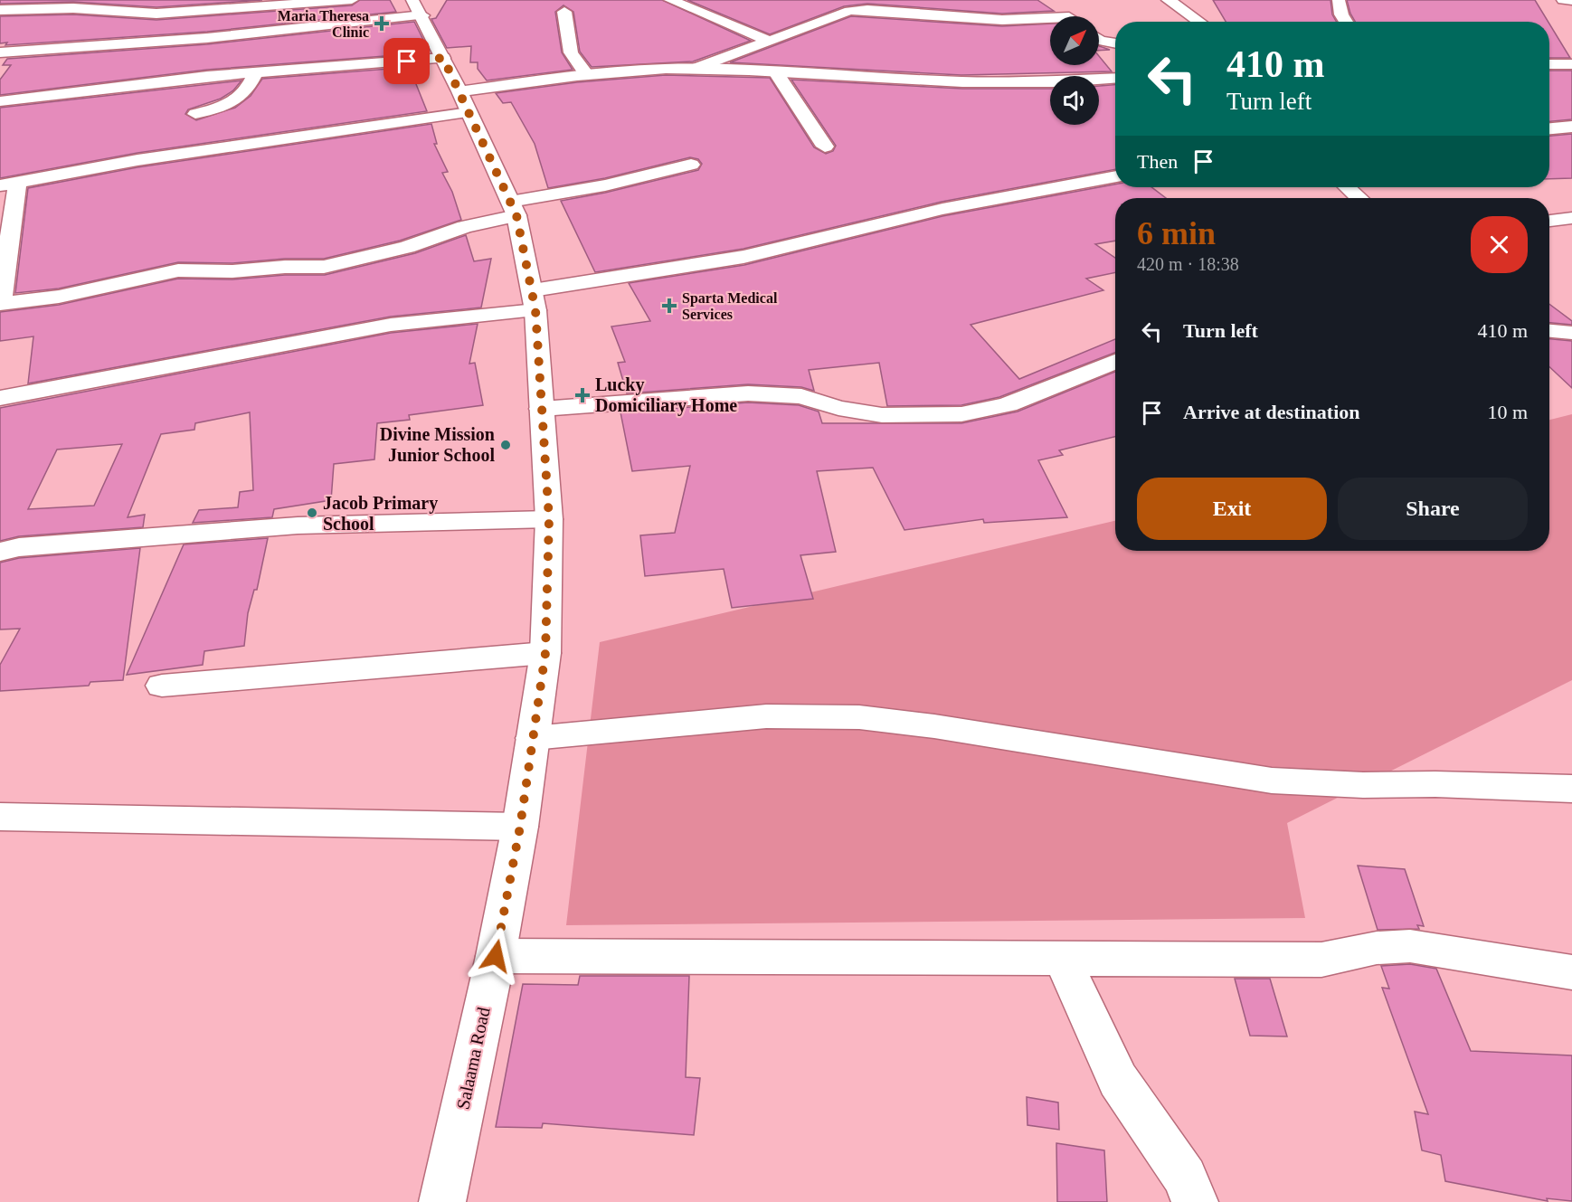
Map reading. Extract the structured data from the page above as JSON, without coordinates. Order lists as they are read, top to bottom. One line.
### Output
{"streets":{"street":["Salaama Road"]},"places":{"health":["Maria Theresa Clinic","Sparta Medical Services","Lucky Domiciliary Home"],"other":["Divine Mission Junior School","Jacob Primary School"]},"north":"top right","page":{"turn":["410 m","Turn left"],"then":"Then","heading":["6 min","420 m · 18:38"],"list":[{"name":"Turn left","value":"410 m"},{"name":"Arrive at destination","value":"10 m"}],"buttons":["Exit","Share"]}}
